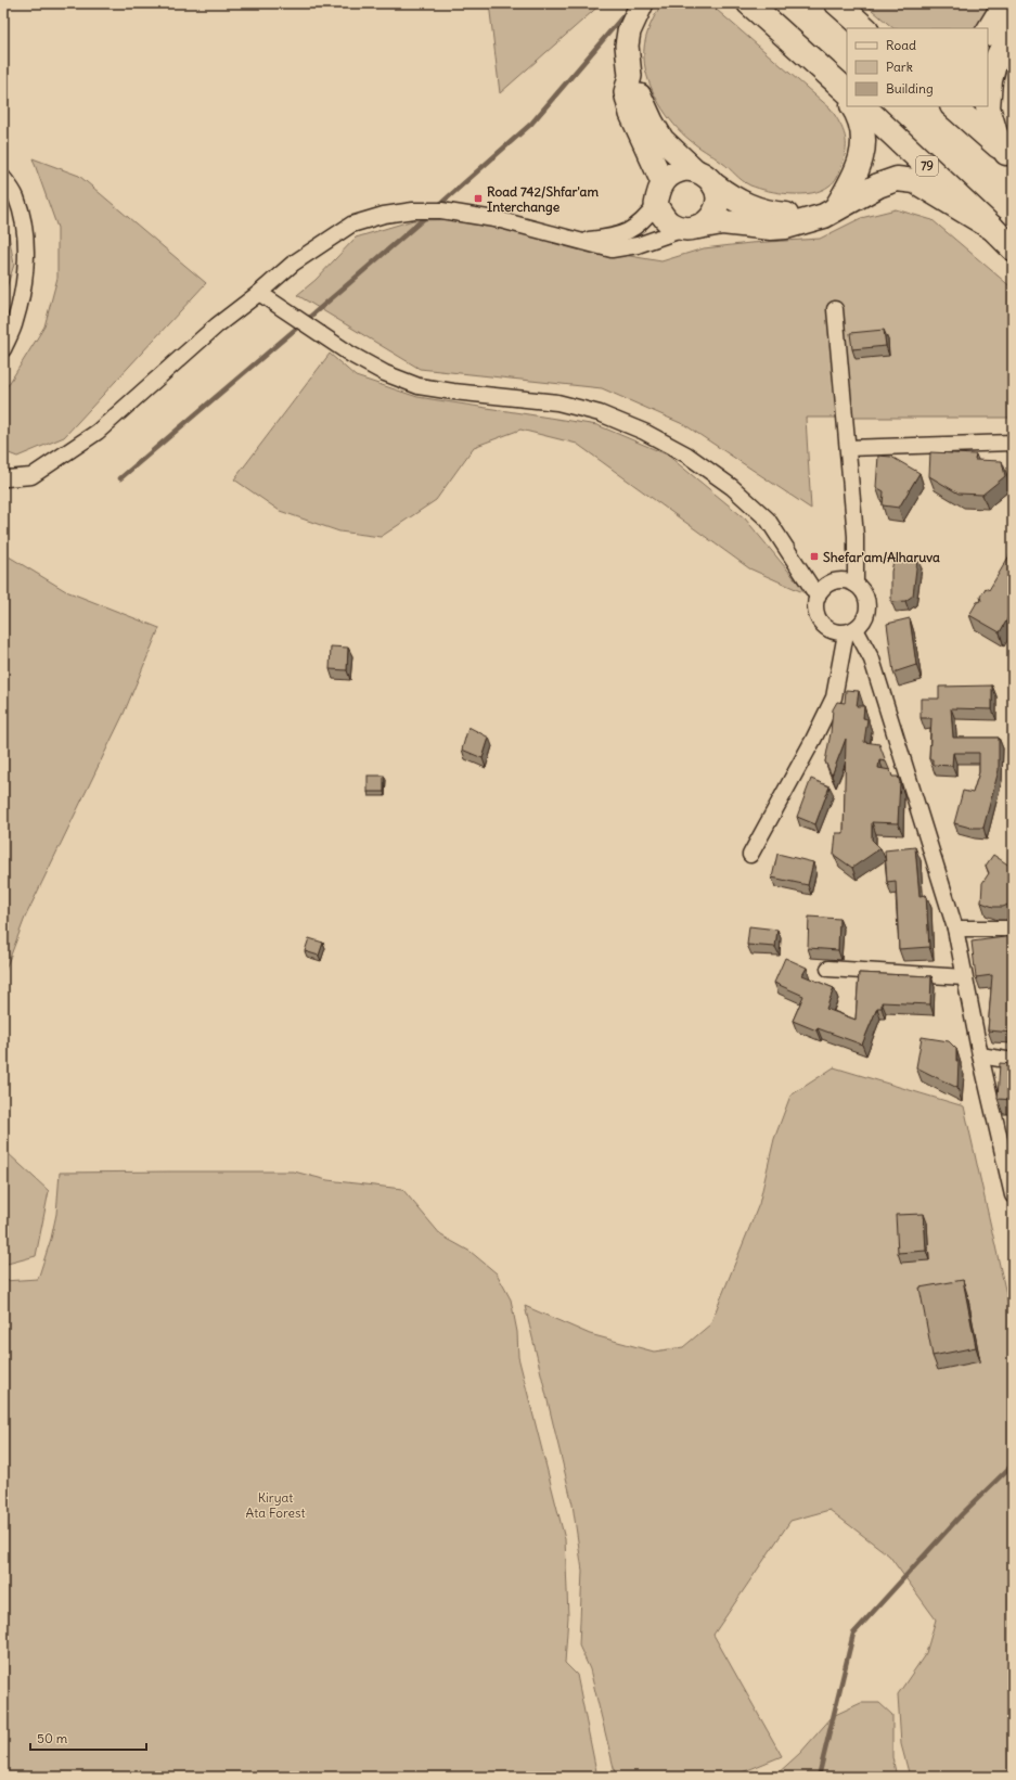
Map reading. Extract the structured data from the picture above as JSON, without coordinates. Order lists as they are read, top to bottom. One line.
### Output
{"streets":{"highway":["79"]},"parks":["Kiryat Ata Forest"],"places":{"transit":["Road 742/Shfar'am Interchange","Shefar'am/Alharuva"]},"legend":["Road","Park","Building"],"scale_bar":"50 m"}
